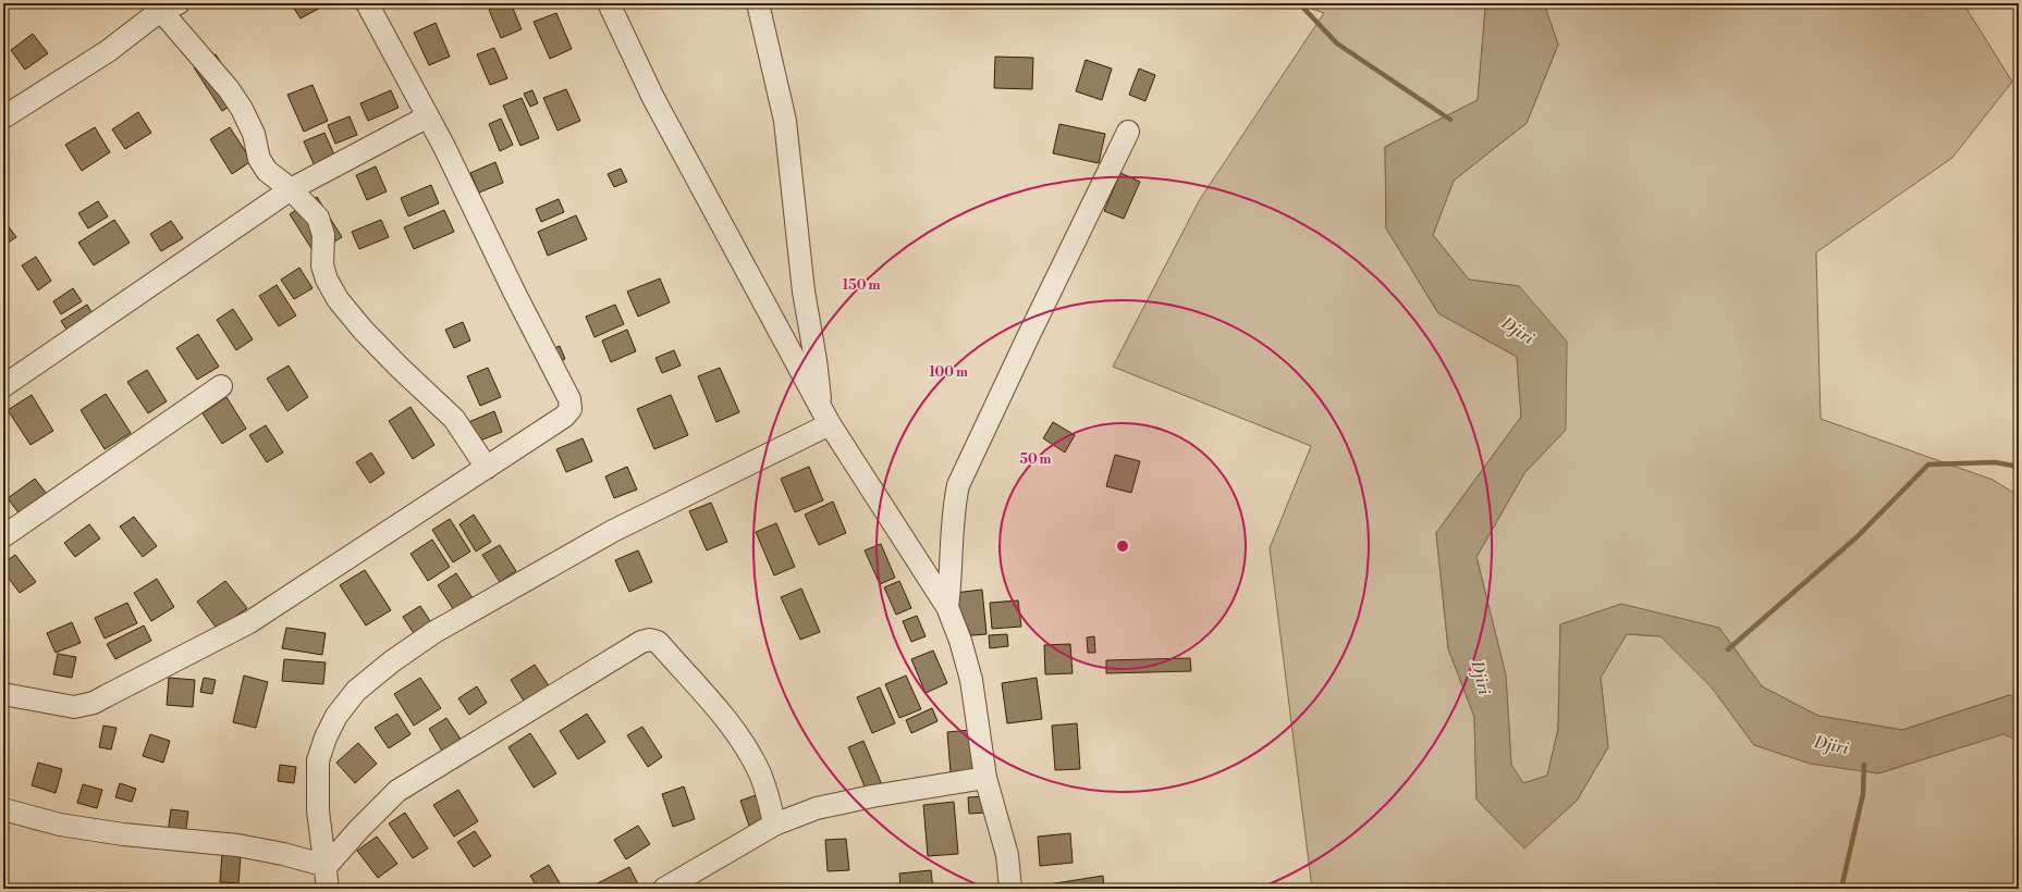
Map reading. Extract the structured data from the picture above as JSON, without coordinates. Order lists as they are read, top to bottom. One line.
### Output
{"water":["Djiri"],"rings":["150 m","100 m","50 m"]}
